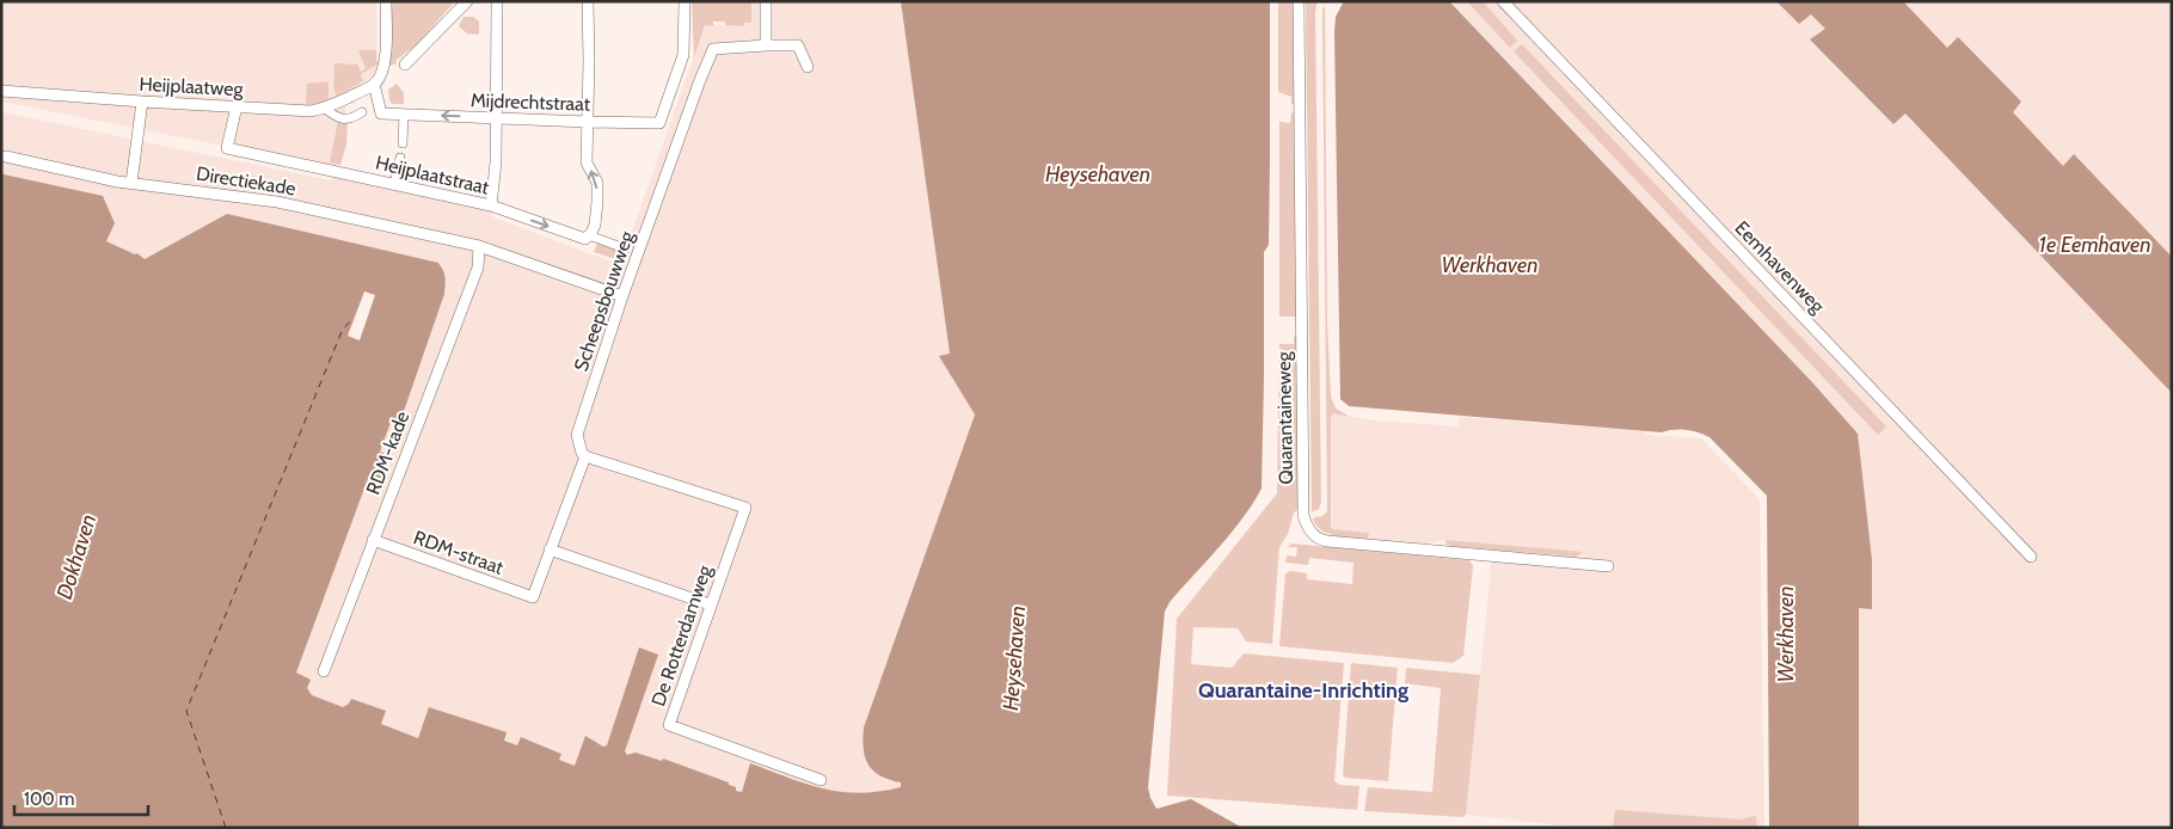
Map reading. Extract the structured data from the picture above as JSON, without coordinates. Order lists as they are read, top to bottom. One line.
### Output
{"streets":{"street":["Heijplaatweg","Mijdrechtstraat","Heijplaatstraat","Directiekade","Eemhavenweg","Scheepsbouwweg","Quarantaineweg","RDM-kade","RDM-straat","De Rotterdamweg"]},"crossings":[["Heijplaatweg","Mijdrechtstraat"],["Heijplaatweg","Heijplaatstraat"],["Directiekade","Scheepsbouwweg"],["Directiekade","RDM-kade"],["Scheepsbouwweg","De Rotterdamweg"],["RDM-kade","RDM-straat"]],"districts":["Quarantaine-Inrichting"],"water":["Heysehaven","1e Eemhaven","Werkhaven","Dokhaven"],"scale_bar":"100 m"}
